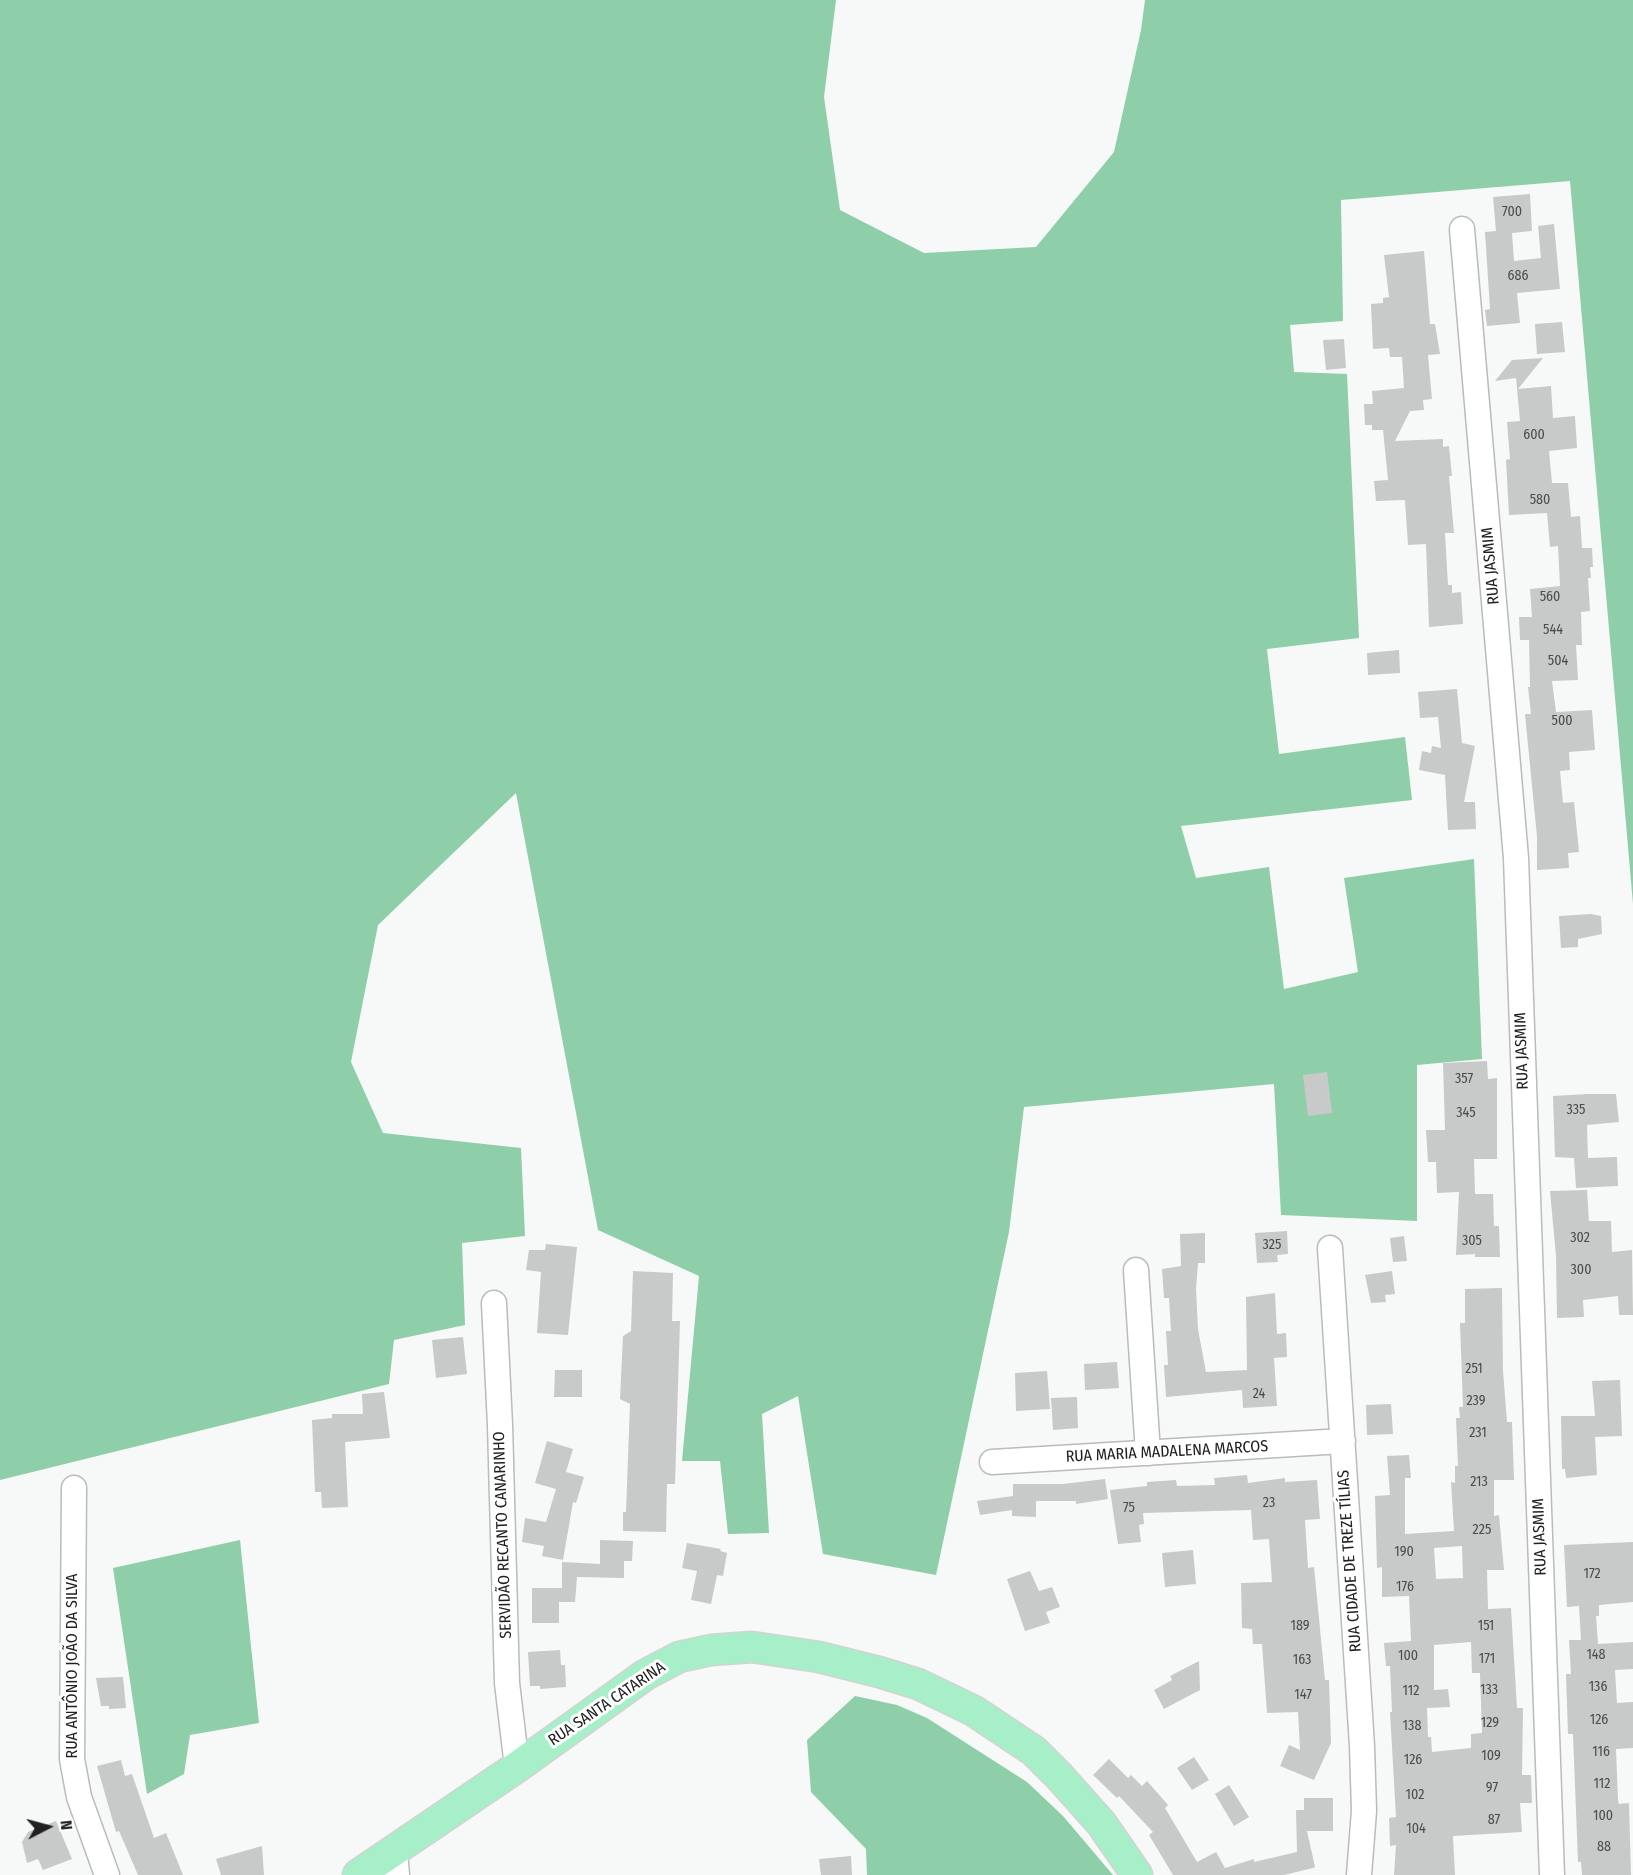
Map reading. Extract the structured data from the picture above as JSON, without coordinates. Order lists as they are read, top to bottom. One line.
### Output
{"streets":{"main road":["RUA SANTA CATARINA"],"street":["RUA JASMIM","RUA MARIA MADALENA MARCOS","SERVIDÃO RECANTO CANARINHO","RUA CIDADE DE TREZE TÍLIAS","RUA ANTÔNIO JOÃO DA SILVA"]},"crossings":[["RUA MARIA MADALENA MARCOS","RUA CIDADE DE TREZE TÍLIAS"],["SERVIDÃO RECANTO CANARINHO","RUA SANTA CATARINA"]],"house_numbers":["700","686","600","580","560","544","504","500","357","335","345","302","305","325","300","251","24","239","231","213","23","75","225","190","172","176","189","151","148","100","171","163","136","133","112","147","126","129","138","116","109","126","112","97","102","100","87","104","88"],"north":"right"}
